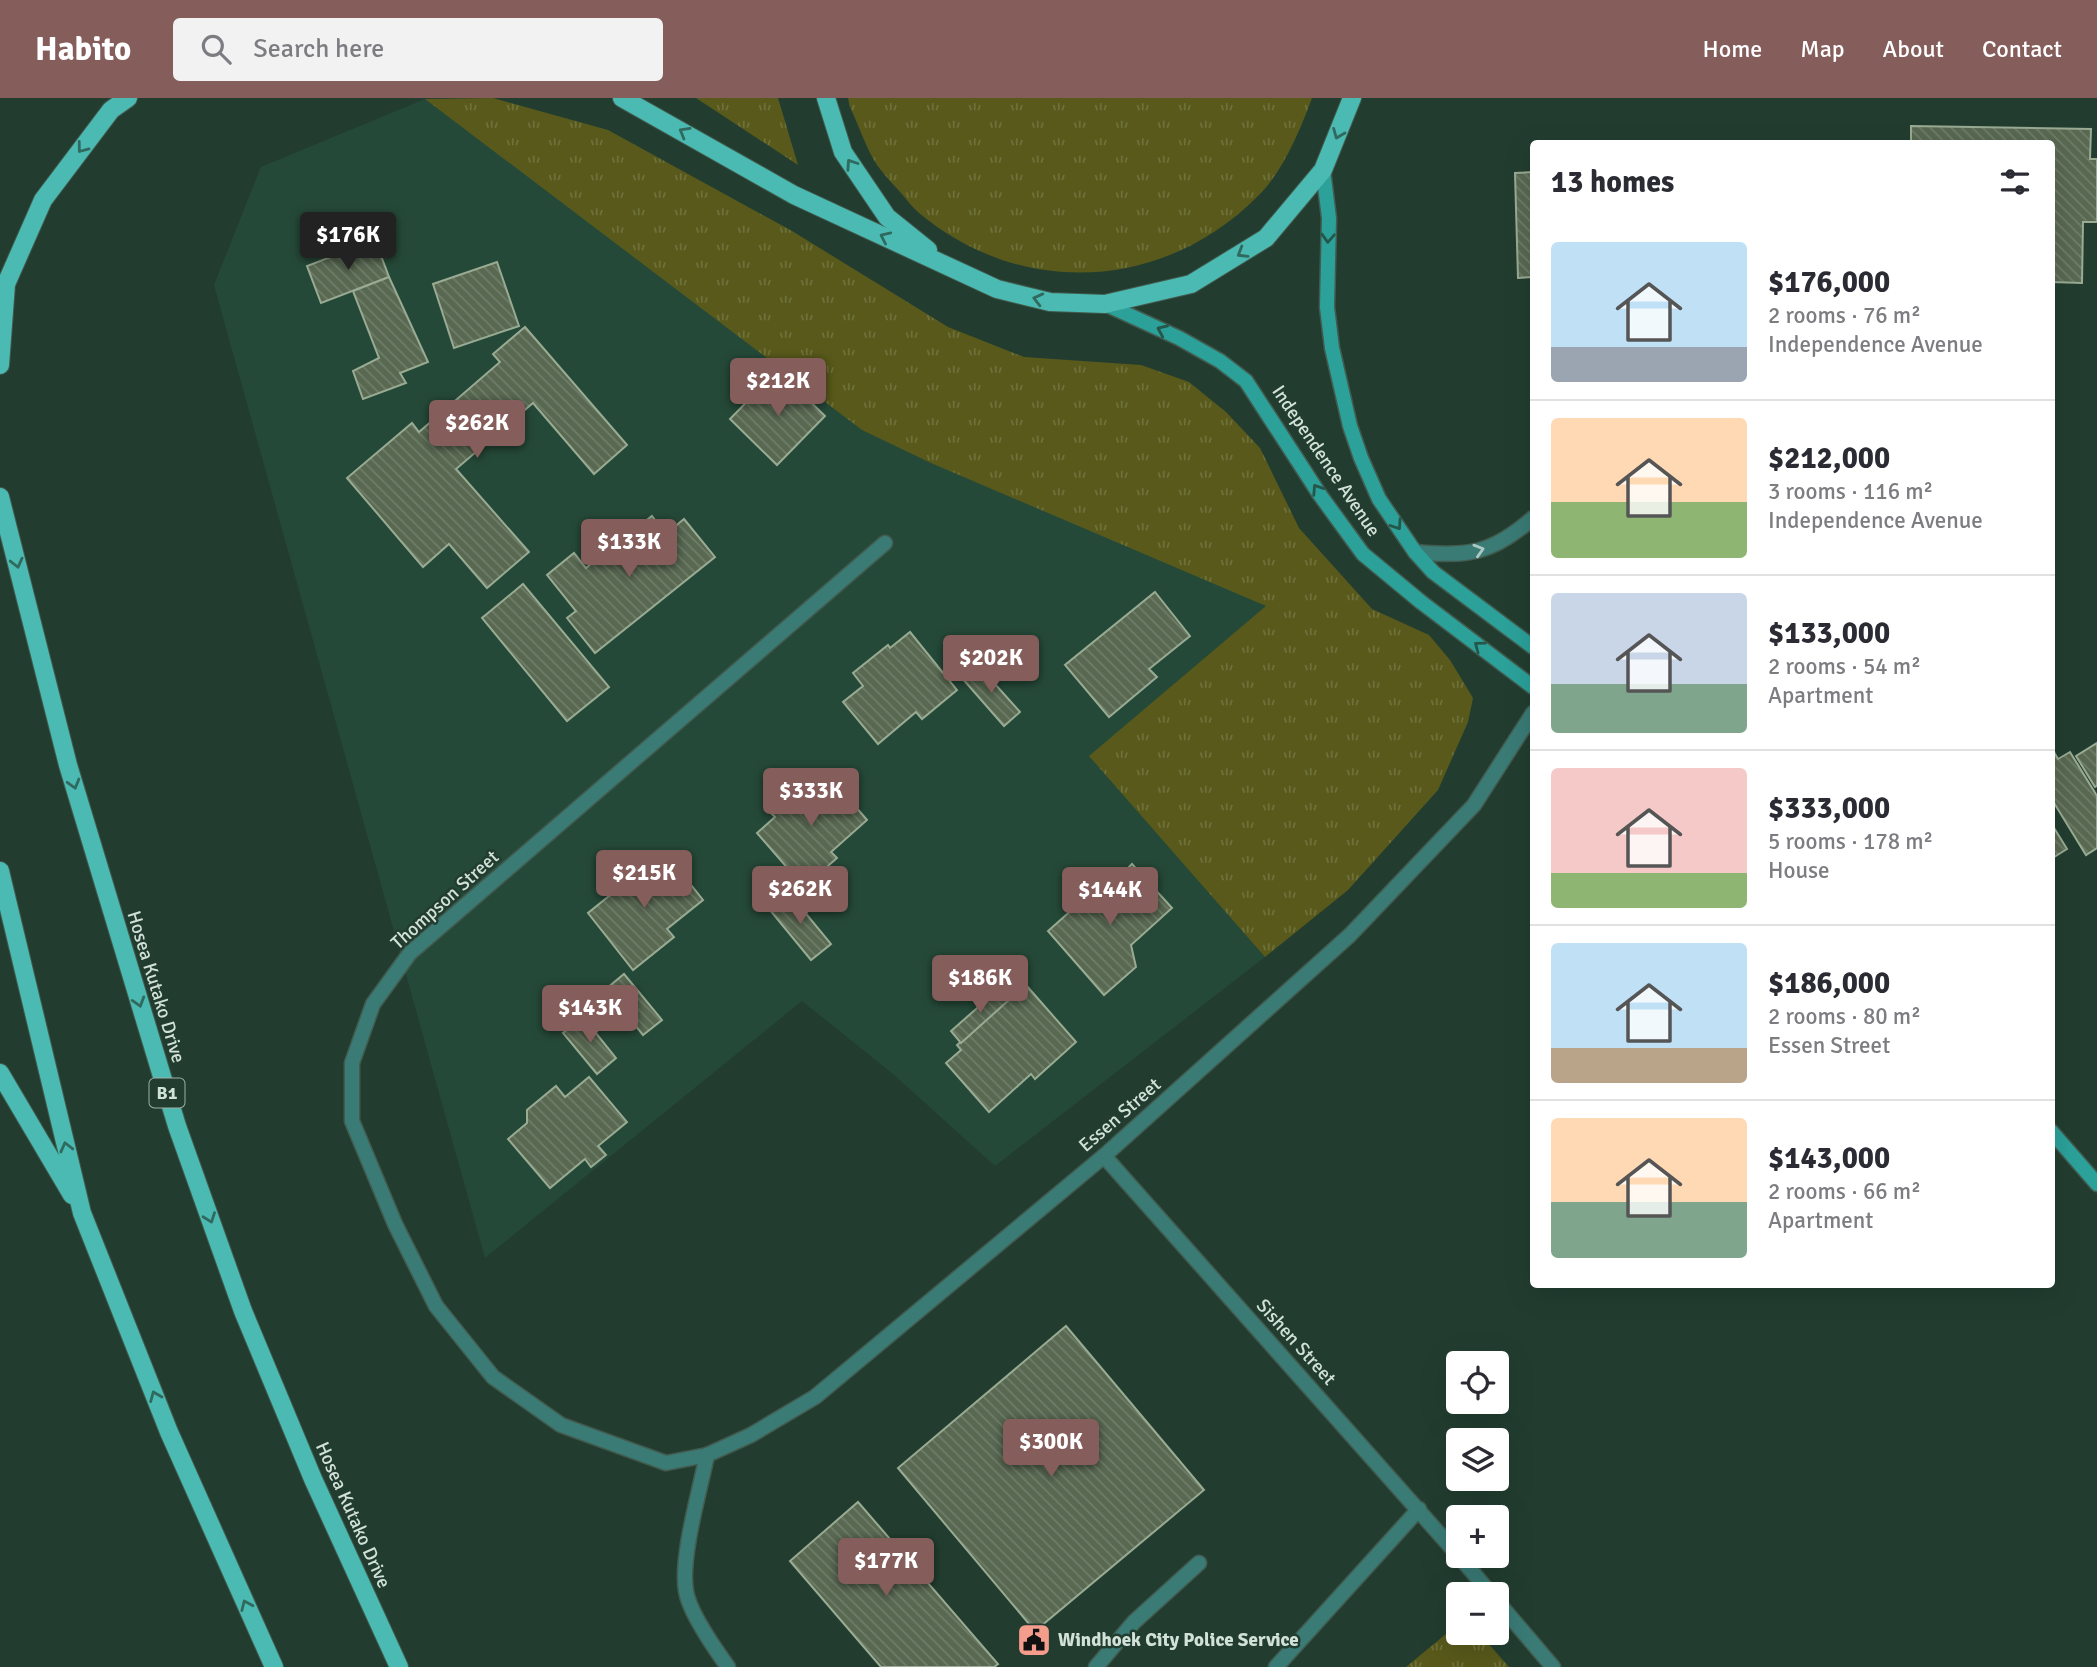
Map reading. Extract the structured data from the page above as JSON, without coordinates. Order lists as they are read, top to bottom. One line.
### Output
{"streets":{"main road":["Independence Avenue","Hosea Kutako Drive","B1"],"street":["Thompson Street","Essen Street","Sishen Street"]},"crossings":[["Thompson Street","Essen Street"],["Essen Street","Sishen Street"]],"places":{"public building":["Windhoek City Police Service"]},"page":{"header":"Habito","search":"Search here","nav":["Home","Map","About","Contact"],"heading":"13 homes","price":["$176K","$212K","$262K","$133K","$202K","$333K","$215K","$262K","$144K","$186K","$143K","$300K","$177K"],"list":[{"name":"$176,000","note":"2 rooms · 76 m² · Independence Avenue"},{"name":"$212,000","note":"3 rooms · 116 m² · Independence Avenue"},{"name":"$133,000","note":"2 rooms · 54 m² · Apartment"},{"name":"$333,000","note":"5 rooms · 178 m² · House"},{"name":"$186,000","note":"2 rooms · 80 m² · Essen Street"},{"name":"$143,000","note":"2 rooms · 66 m² · Apartment"}],"map_buttons":["+","−"]}}
